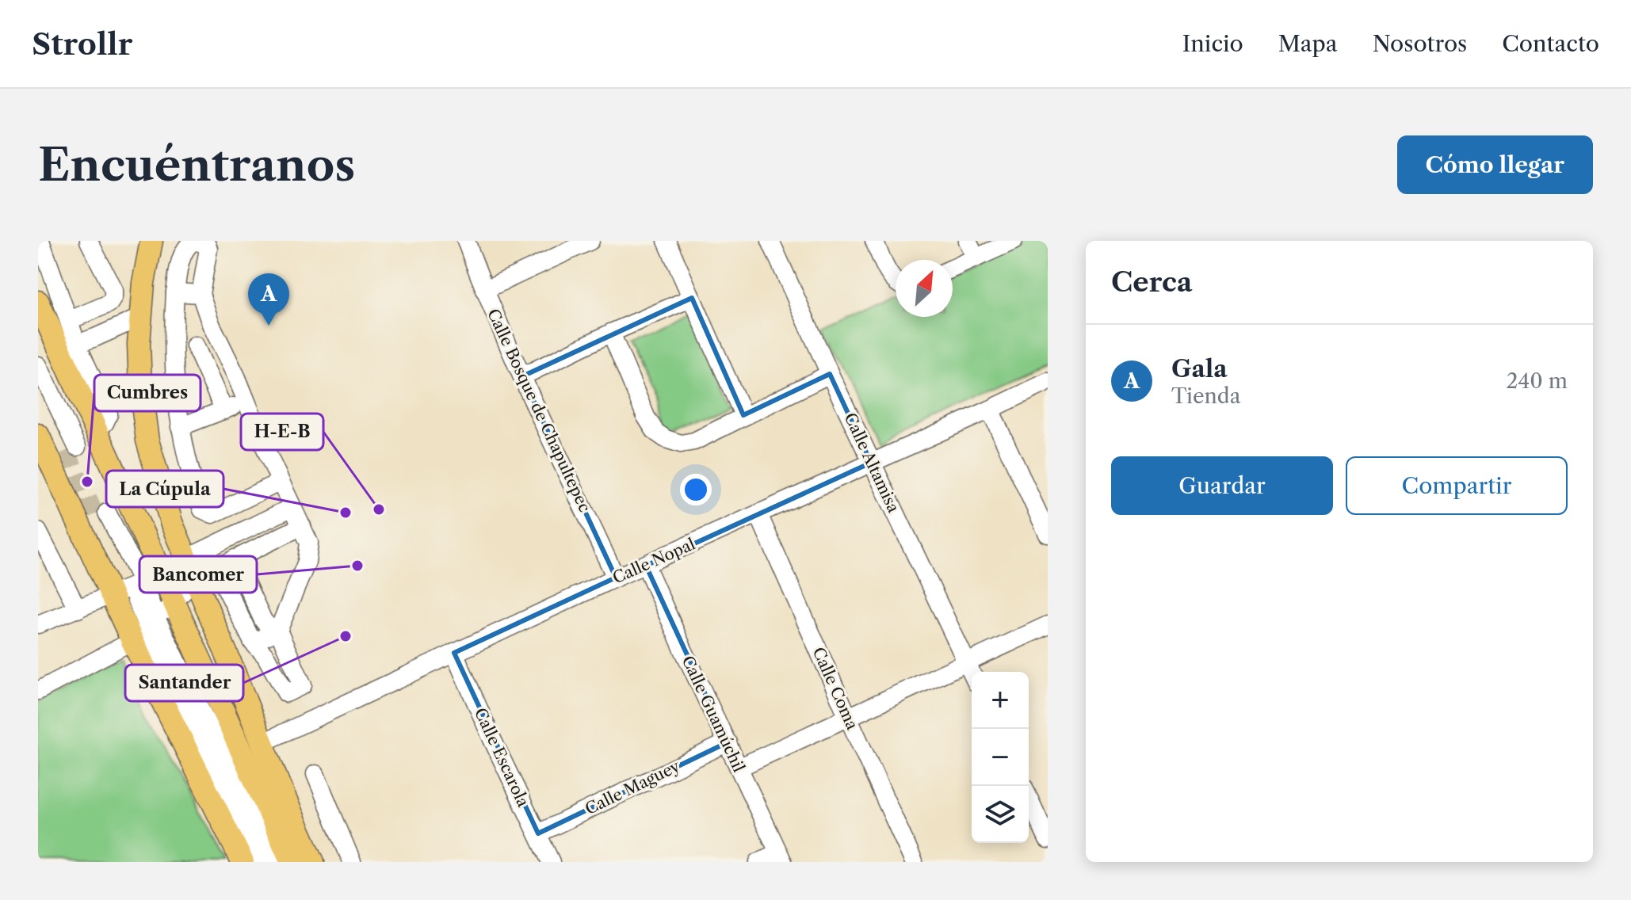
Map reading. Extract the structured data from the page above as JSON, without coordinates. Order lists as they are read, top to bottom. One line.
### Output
{"streets":{"street":["Calle Bosque de Chapultepec","Calle Altamisa","Calle Nopal","Calle Coma","Calle Guamúchil","Calle Escarola","Calle Maguey"]},"crossings":[["Calle Bosque de Chapultepec","Calle Nopal"],["Calle Altamisa","Calle Nopal"],["Calle Nopal","Calle Coma"],["Calle Nopal","Calle Guamúchil"],["Calle Nopal","Calle Escarola"],["Calle Guamúchil","Calle Maguey"],["Calle Escarola","Calle Maguey"]],"places":["Cumbres","H-E-B","La Cúpula","Bancomer","Santander"],"north":"top right","page":{"header":"Strollr","nav":["Inicio","Mapa","Nosotros","Contacto"],"buttons":["Cómo llegar",["Guardar","Compartir"]],"title":"Encuéntranos","heading":"Cerca","pins":"A","list":[{"mark":"A","name":"Gala","note":"Tienda","value":"240 m"}],"map_buttons":["+","−"]}}
